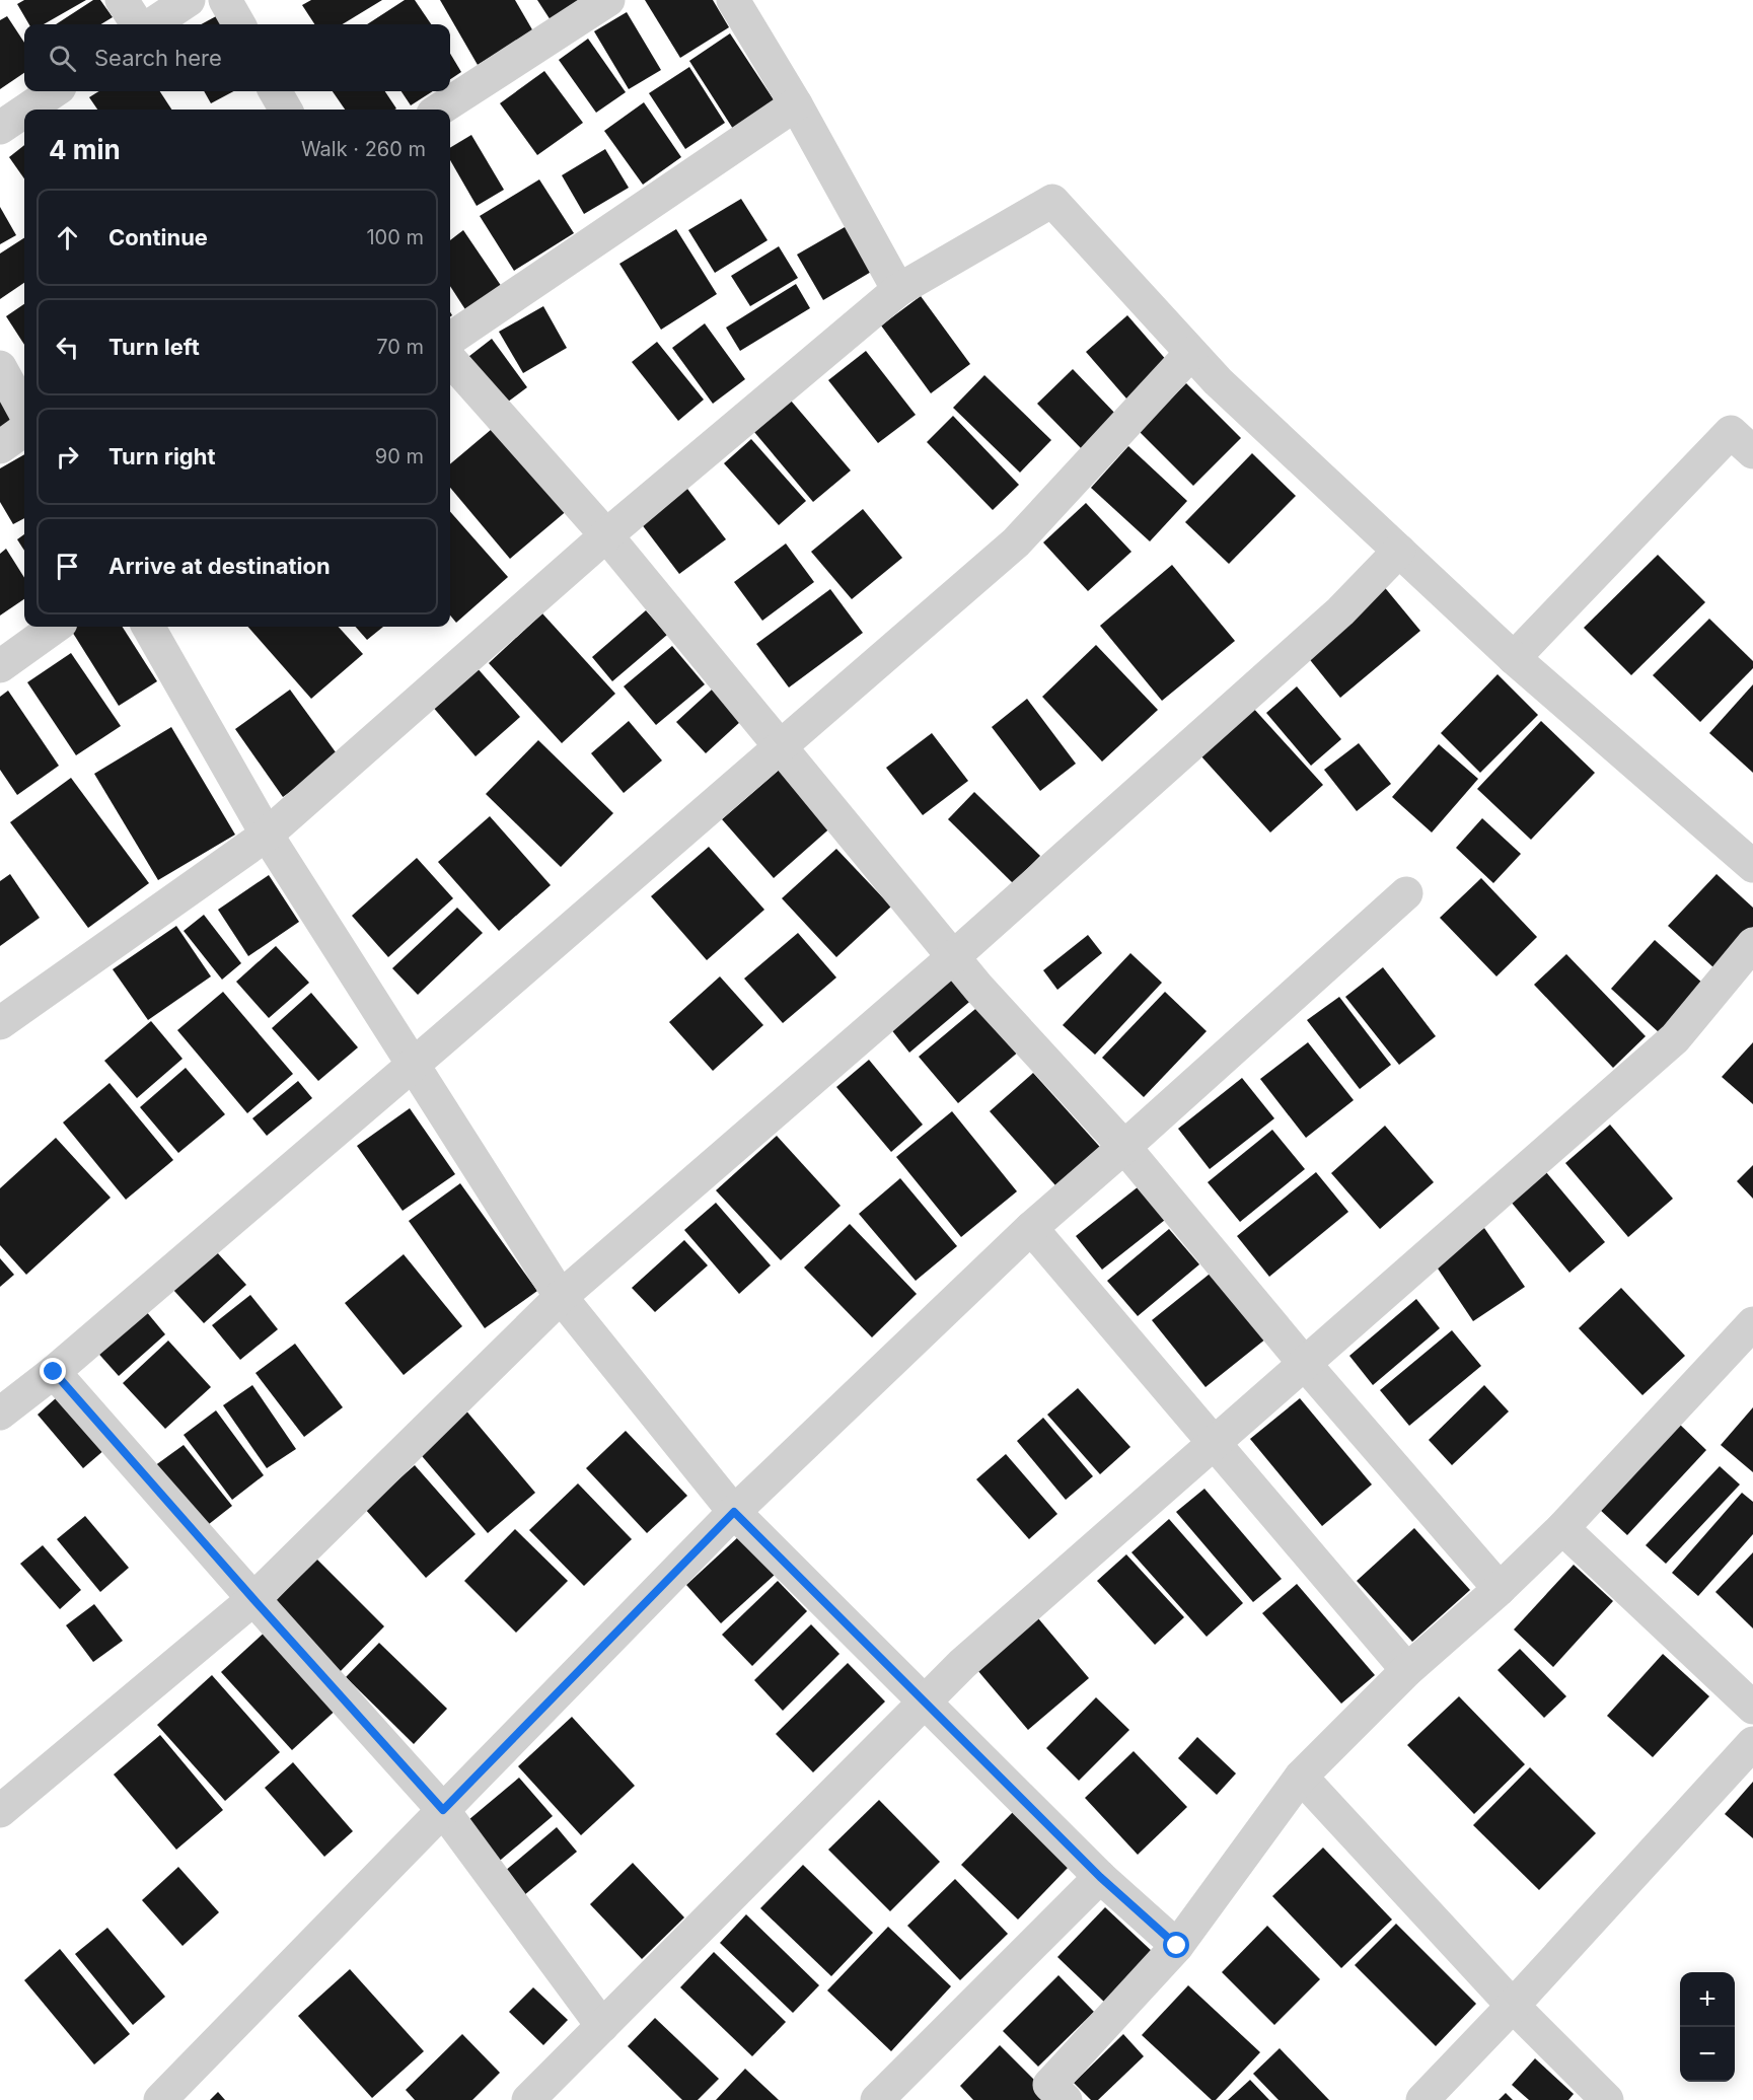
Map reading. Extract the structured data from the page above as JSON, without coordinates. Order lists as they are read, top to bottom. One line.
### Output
{"page":{"search":"Search here","heading":["4 min","Walk · 260 m"],"list":[["Continue","100 m"],["Turn left","70 m"],["Turn right","90 m"],"Arrive at destination"],"map_buttons":["+","−"]}}
